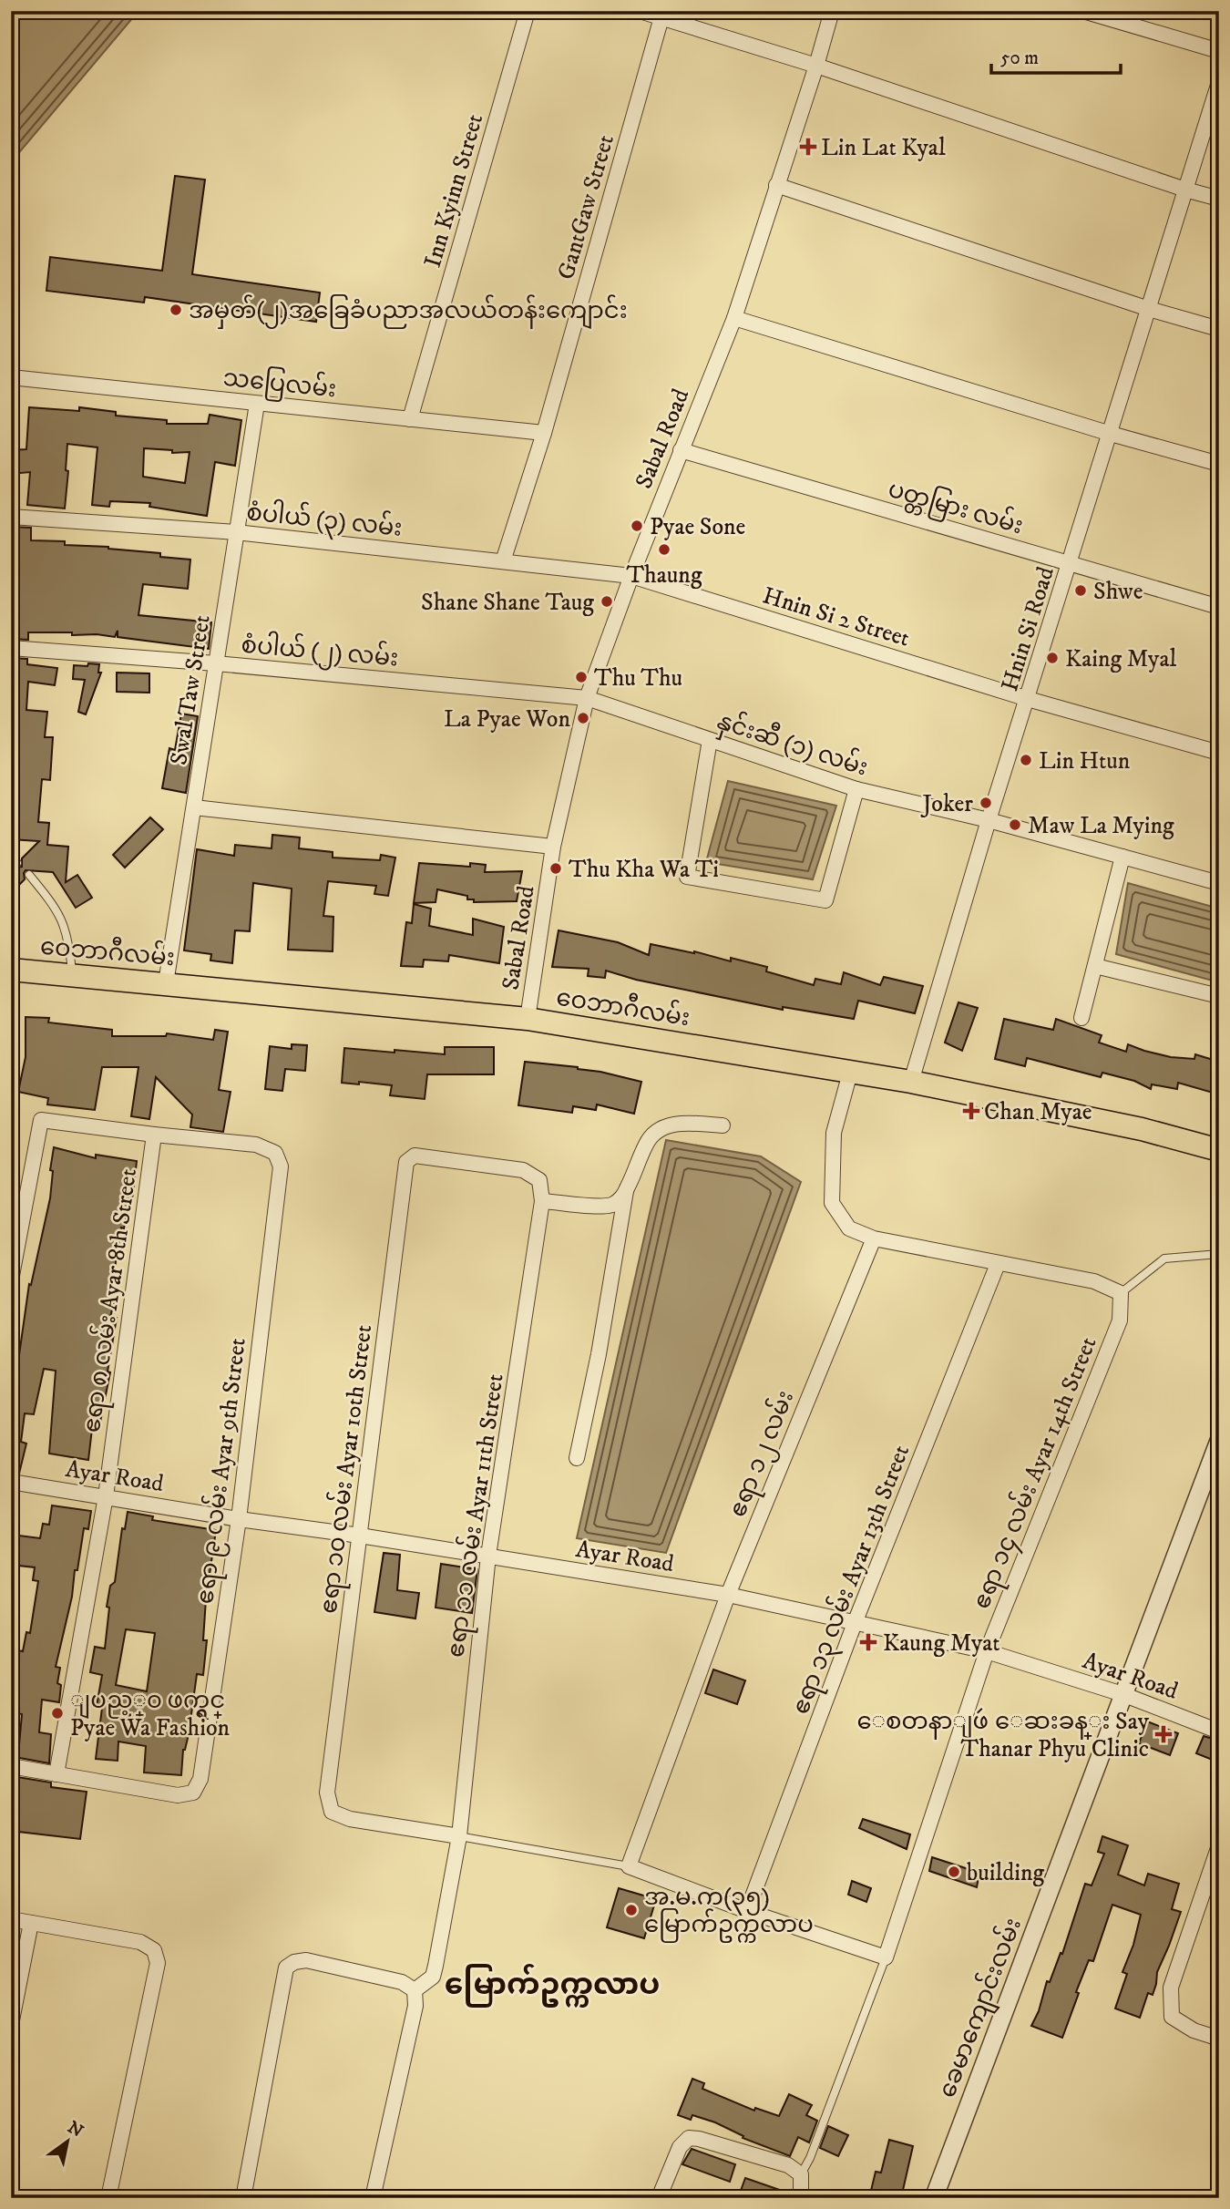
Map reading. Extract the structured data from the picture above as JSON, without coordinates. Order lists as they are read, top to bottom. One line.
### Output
{"streets":{"main road":["ဝေဘာဂီလမ်း"],"street":["Inn Kyinn Street","GantGaw Street","သပြေလမ်း","Sabal Road","ပတ္တမြား လမ်း","စံပါယ် (၃) လမ်း","Hnin Si 2 Street","Hnin Si Road","စံပါယ် (၂) လမ်း","Swal Taw Street","နှင်းဆီ (၁) လမ်း","ဧရာ ၈ လမ်း Ayar 8th Street","ဧရာ ၁၂ လမ်း","ဧရာ ၁၀ လမ်း Ayar 10th Street","ဧရာ ၉ လမ်း Ayar 9th Street","ဧရာ ၁၄ လမ်း Ayar 14th Street","Ayar Road","ဧရာ ၁၁ လမ်း Ayar 11th Street","ဧရာ ၁၃ လမ်း Ayar 13th Street","ခေမာကျောင်းလမ်း"]},"crossings":[["Inn Kyinn Street","သပြေလမ်း"],["GantGaw Street","သပြေလမ်း"],["GantGaw Street","စံပါယ် (၃) လမ်း"],["သပြေလမ်း","Swal Taw Street"],["Sabal Road","ပတ္တမြား လမ်း"],["Sabal Road","စံပါယ် (၃) လမ်း"],["Sabal Road","Hnin Si 2 Street"],["Sabal Road","စံပါယ် (၂) လမ်း"],["Sabal Road","နှင်းဆီ (၁) လမ်း"],["Sabal Road","ဝေဘာဂီလမ်း"],["ပတ္တမြား လမ်း","Hnin Si Road"],["စံပါယ် (၃) လမ်း","Hnin Si 2 Street"],["စံပါယ် (၃) လမ်း","Swal Taw Street"],["Hnin Si 2 Street","Hnin Si Road"],["Hnin Si Road","နှင်းဆီ (၁) လမ်း"],["Hnin Si Road","ဝေဘာဂီလမ်း"],["စံပါယ် (၂) လမ်း","Swal Taw Street"],["စံပါယ် (၂) လမ်း","နှင်းဆီ (၁) လမ်း"],["Swal Taw Street","ဝေဘာဂီလမ်း"],["ဧရာ ၈ လမ်း Ayar 8th Street","ဧရာ ၉ လမ်း Ayar 9th Street"],["ဧရာ ၈ လမ်း Ayar 8th Street","Ayar Road"],["ဧရာ ၁၂ လမ်း","Ayar Road"],["ဧရာ ၁၀ လမ်း Ayar 10th Street","Ayar Road"],["ဧရာ ၁၀ လမ်း Ayar 10th Street","ဧရာ ၁၁ လမ်း Ayar 11th Street"],["ဧရာ ၉ လမ်း Ayar 9th Street","Ayar Road"],["ဧရာ ၁၄ လမ်း Ayar 14th Street","Ayar Road"],["Ayar Road","ဧရာ ၁၁ လမ်း Ayar 11th Street"],["Ayar Road","ဧရာ ၁၃ လမ်း Ayar 13th Street"],["Ayar Road","ခေမာကျောင်းလမ်း"]],"districts":["မြောက်‌ဥက္ကလာပ"],"places":{"health":["Lin Lat Kyal","Chan Myae","Kaung Myat","ေစတနာျဖဴ ေဆးခန္း Say Thanar Phyu Clinic"],"other":["အမှတ်(၂)အခြေခံပညာအလယ်တန်းကျောင်း","Pyae Sone","Thaung","Shwe","Shane Shane Taug","Kaing Myal","Thu Thu","La Pyae Won","Lin Htun","Joker","Maw La Mying","Thu Kha Wa Ti","ျပည့္၀ ဖက္ရွင္ Pyae Wa Fashion","building","အ.မ.က(၃၅) မြောက်ဥက္ကလာပ"]},"scale_bar":"50 m","north":"top right"}
